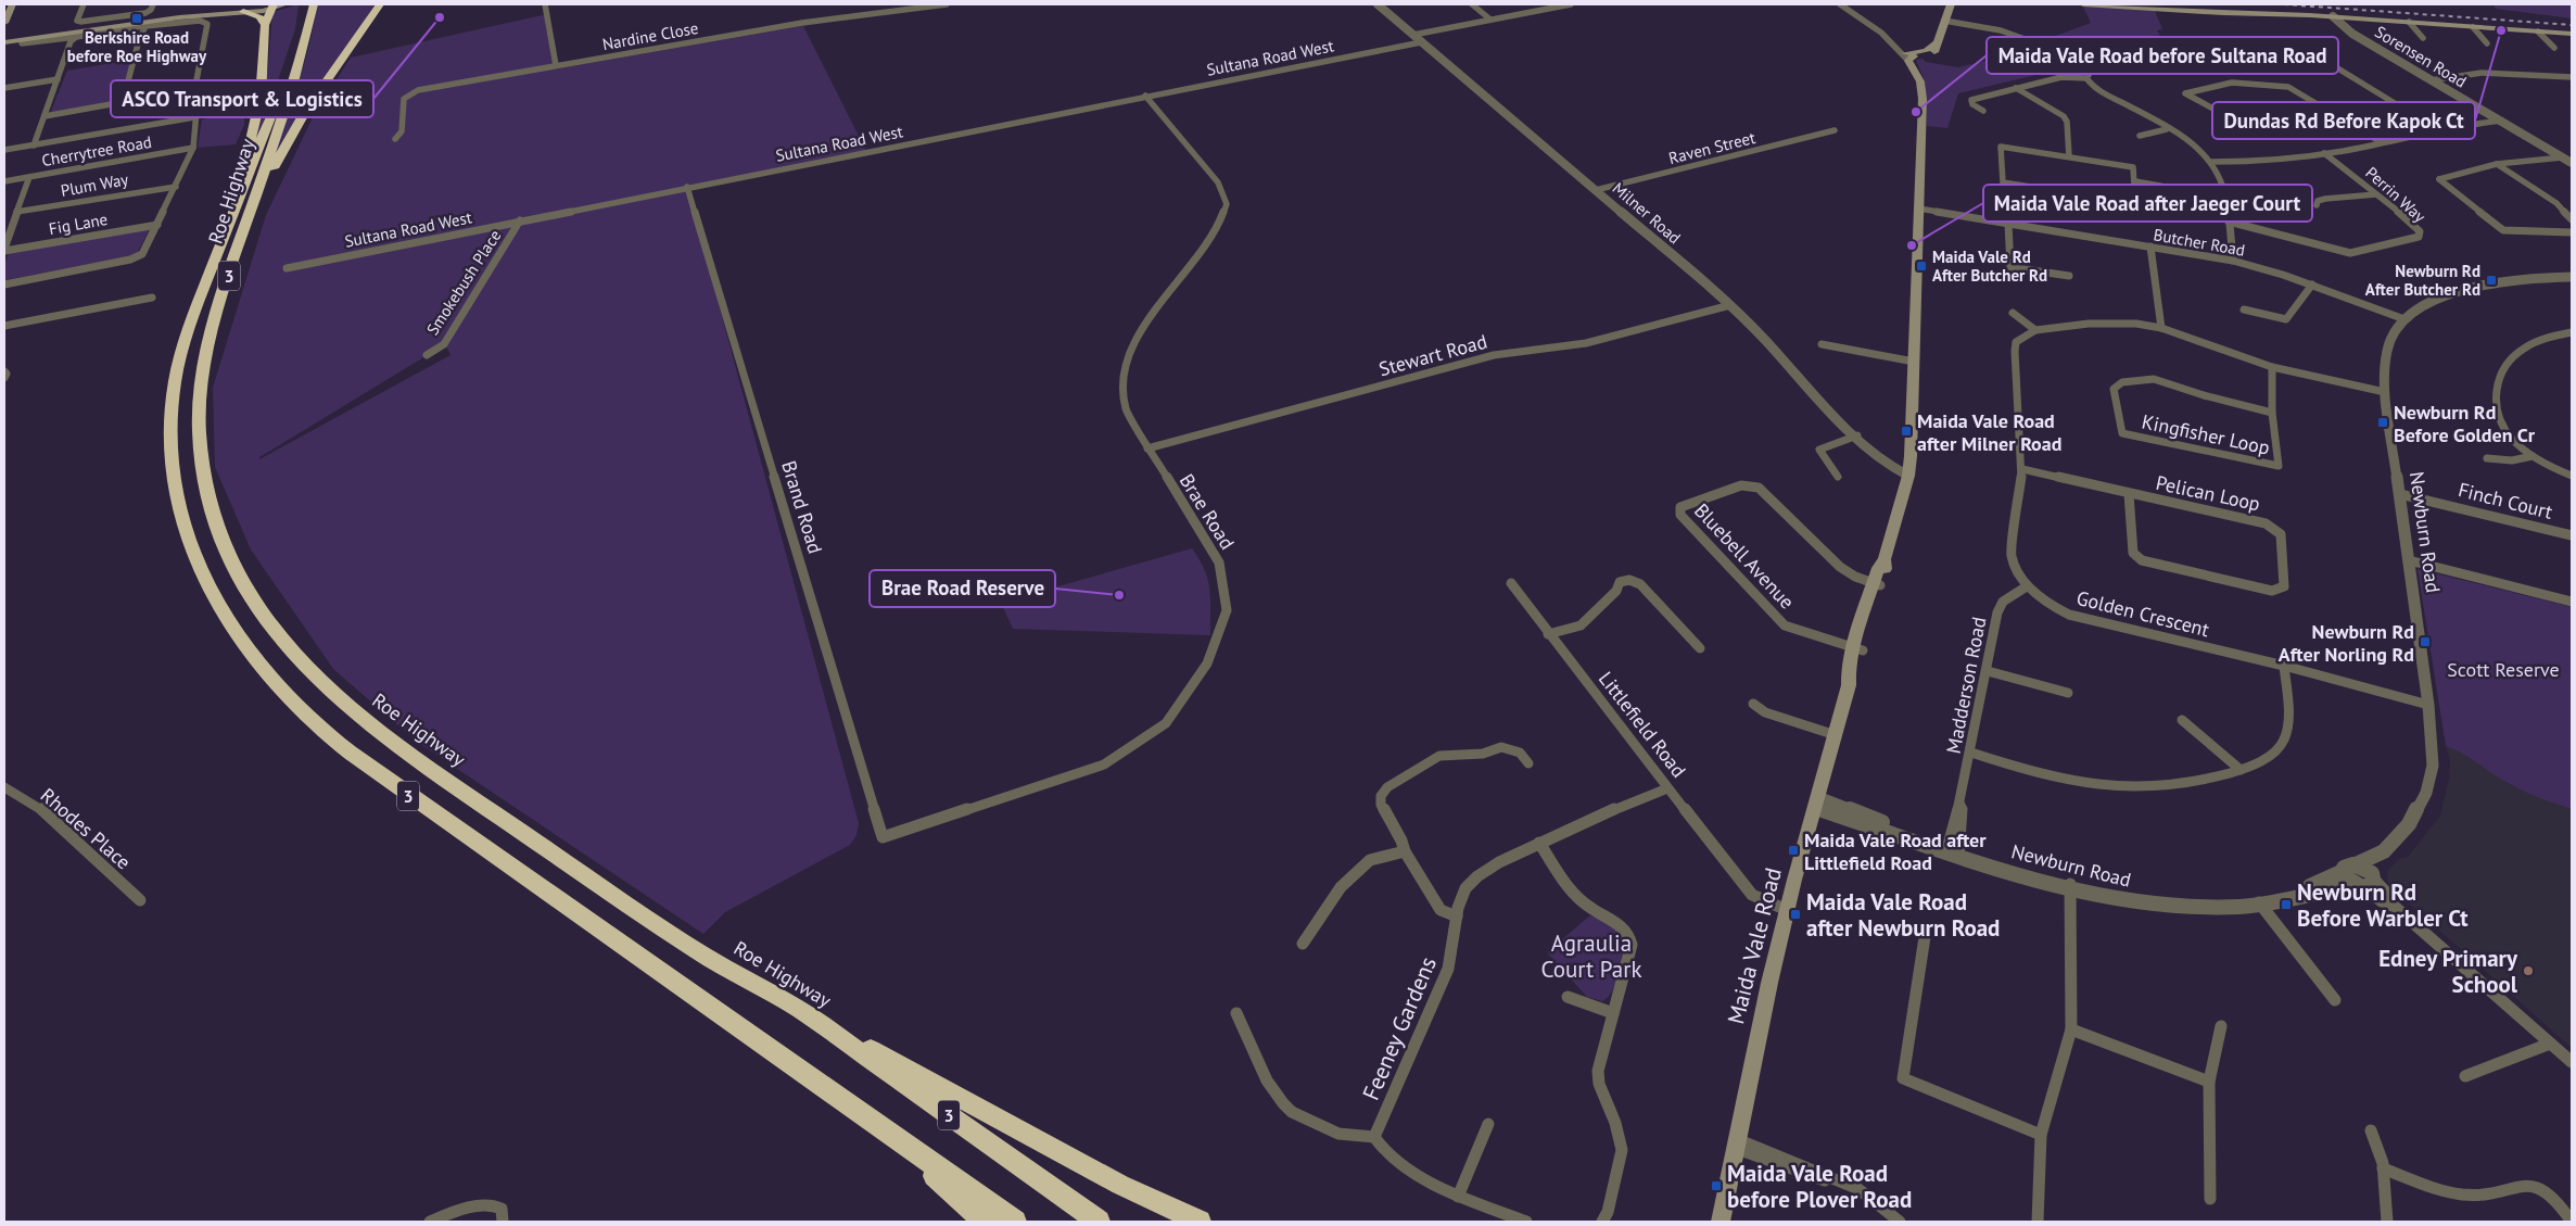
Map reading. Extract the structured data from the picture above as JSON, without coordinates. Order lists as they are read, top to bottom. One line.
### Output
{"streets":{"highway":["Roe Highway","3"],"main road":["Maida Vale Road"],"street":["Nardine Close","Sorensen Road","Sultana Road West","Raven Street","Cherrytree Road","Plum Way","Perrin Way","Milner Road","Fig Lane","Butcher Road","Smokebush Place","Stewart Road","Kingfisher Loop","Pelican Loop","Finch Court","Brand Road","Brae Road","Newburn Road","Bluebell Avenue","Golden Crescent","Madderson Road","Littlefield Road","Rhodes Place","Feeney Gardens"]},"crossings":[["Sultana Road West","Milner Road"],["Sultana Road West","Smokebush Place"],["Sultana Road West","Brand Road"],["Sultana Road West","Brae Road"],["Raven Street","Milner Road"],["Milner Road","Stewart Road"],["Milner Road","Maida Vale Road"],["Butcher Road","Newburn Road"],["Butcher Road","Maida Vale Road"],["Stewart Road","Brae Road"],["Pelican Loop","Golden Crescent"],["Finch Court","Newburn Road"],["Brand Road","Brae Road"],["Newburn Road","Golden Crescent"],["Newburn Road","Madderson Road"],["Newburn Road","Maida Vale Road"],["Bluebell Avenue","Maida Vale Road"],["Golden Crescent","Madderson Road"],["Littlefield Road","Maida Vale Road"],["Littlefield Road","Feeney Gardens"]],"parks":["Scott Reserve","Agraulia Court Park"],"places":{"other":["ASCO Transport & Logistics","Dundas Rd Before Kapok Ct","Maida Vale Road before Sultana Road","Maida Vale Road after Jaeger Court","Brae Road Reserve","Edney Primary School"],"transit":["Berkshire Road before Roe Highway","Maida Vale Rd After Butcher Rd","Newburn Rd After Butcher Rd","Newburn Rd Before Golden Cr","Maida Vale Road after Milner Road","Newburn Rd After Norling Rd","Maida Vale Road after Littlefield Road","Newburn Rd Before Warbler Ct","Maida Vale Road after Newburn Road","Maida Vale Road before Plover Road"]}}
